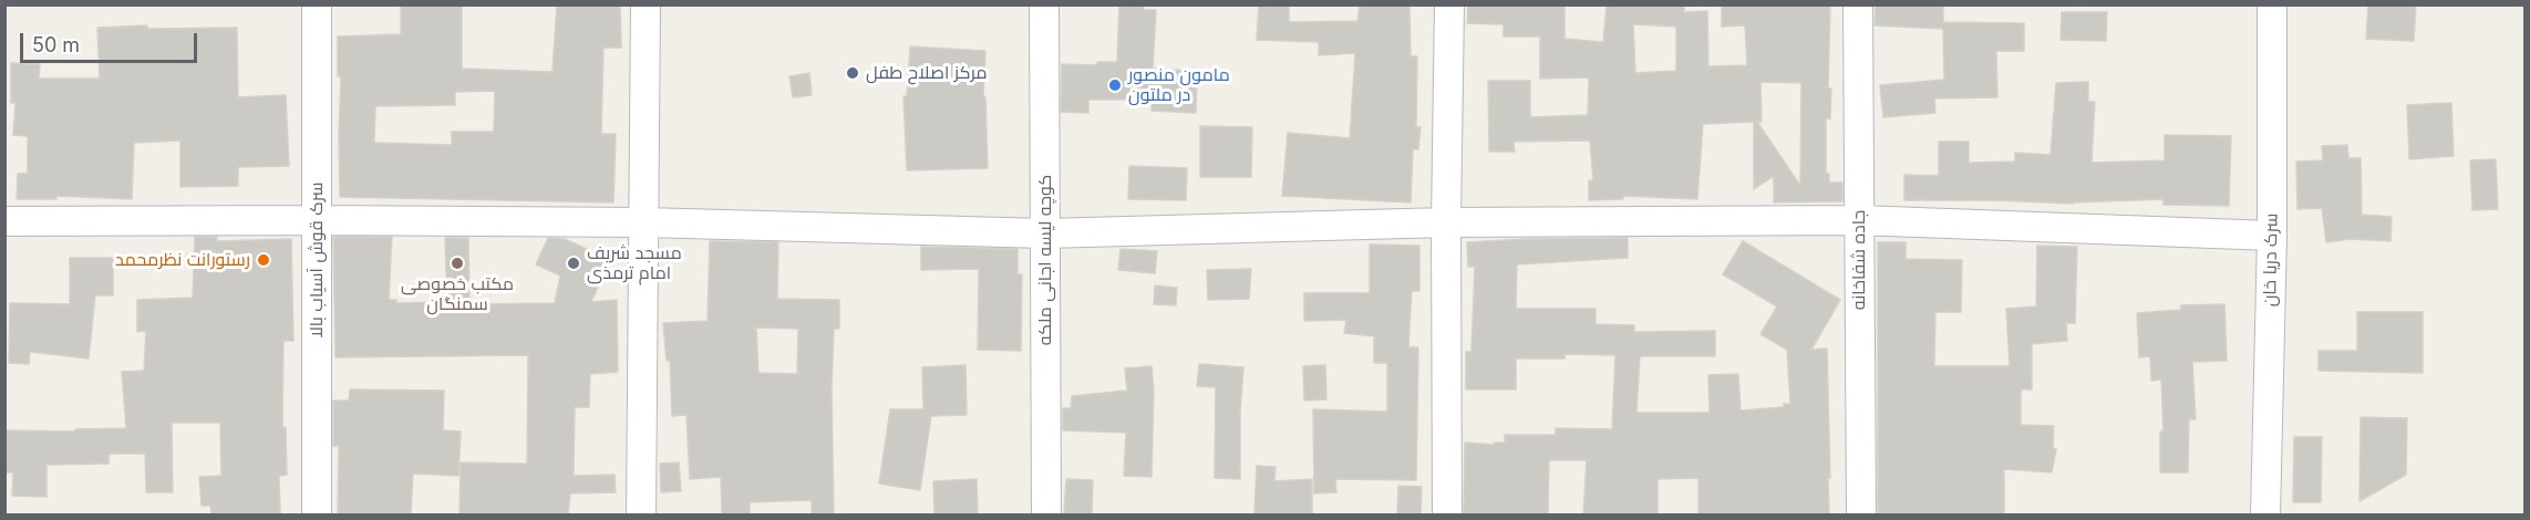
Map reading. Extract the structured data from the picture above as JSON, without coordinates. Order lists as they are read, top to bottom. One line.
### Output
{"streets":{"street":["سرک قوش آسیاب بالا","کوچه لیسه اجانی ملکه","جاده شفاخانه","سرک دریا خان"]},"places":["مرکز اصلاح طفل","مامون منصور در ملتون","رستورانت نظرمحمد","مکتب خصوصی سمنگان","مسجد شریف امام ترمذی"],"scale_bar":"50 m"}
